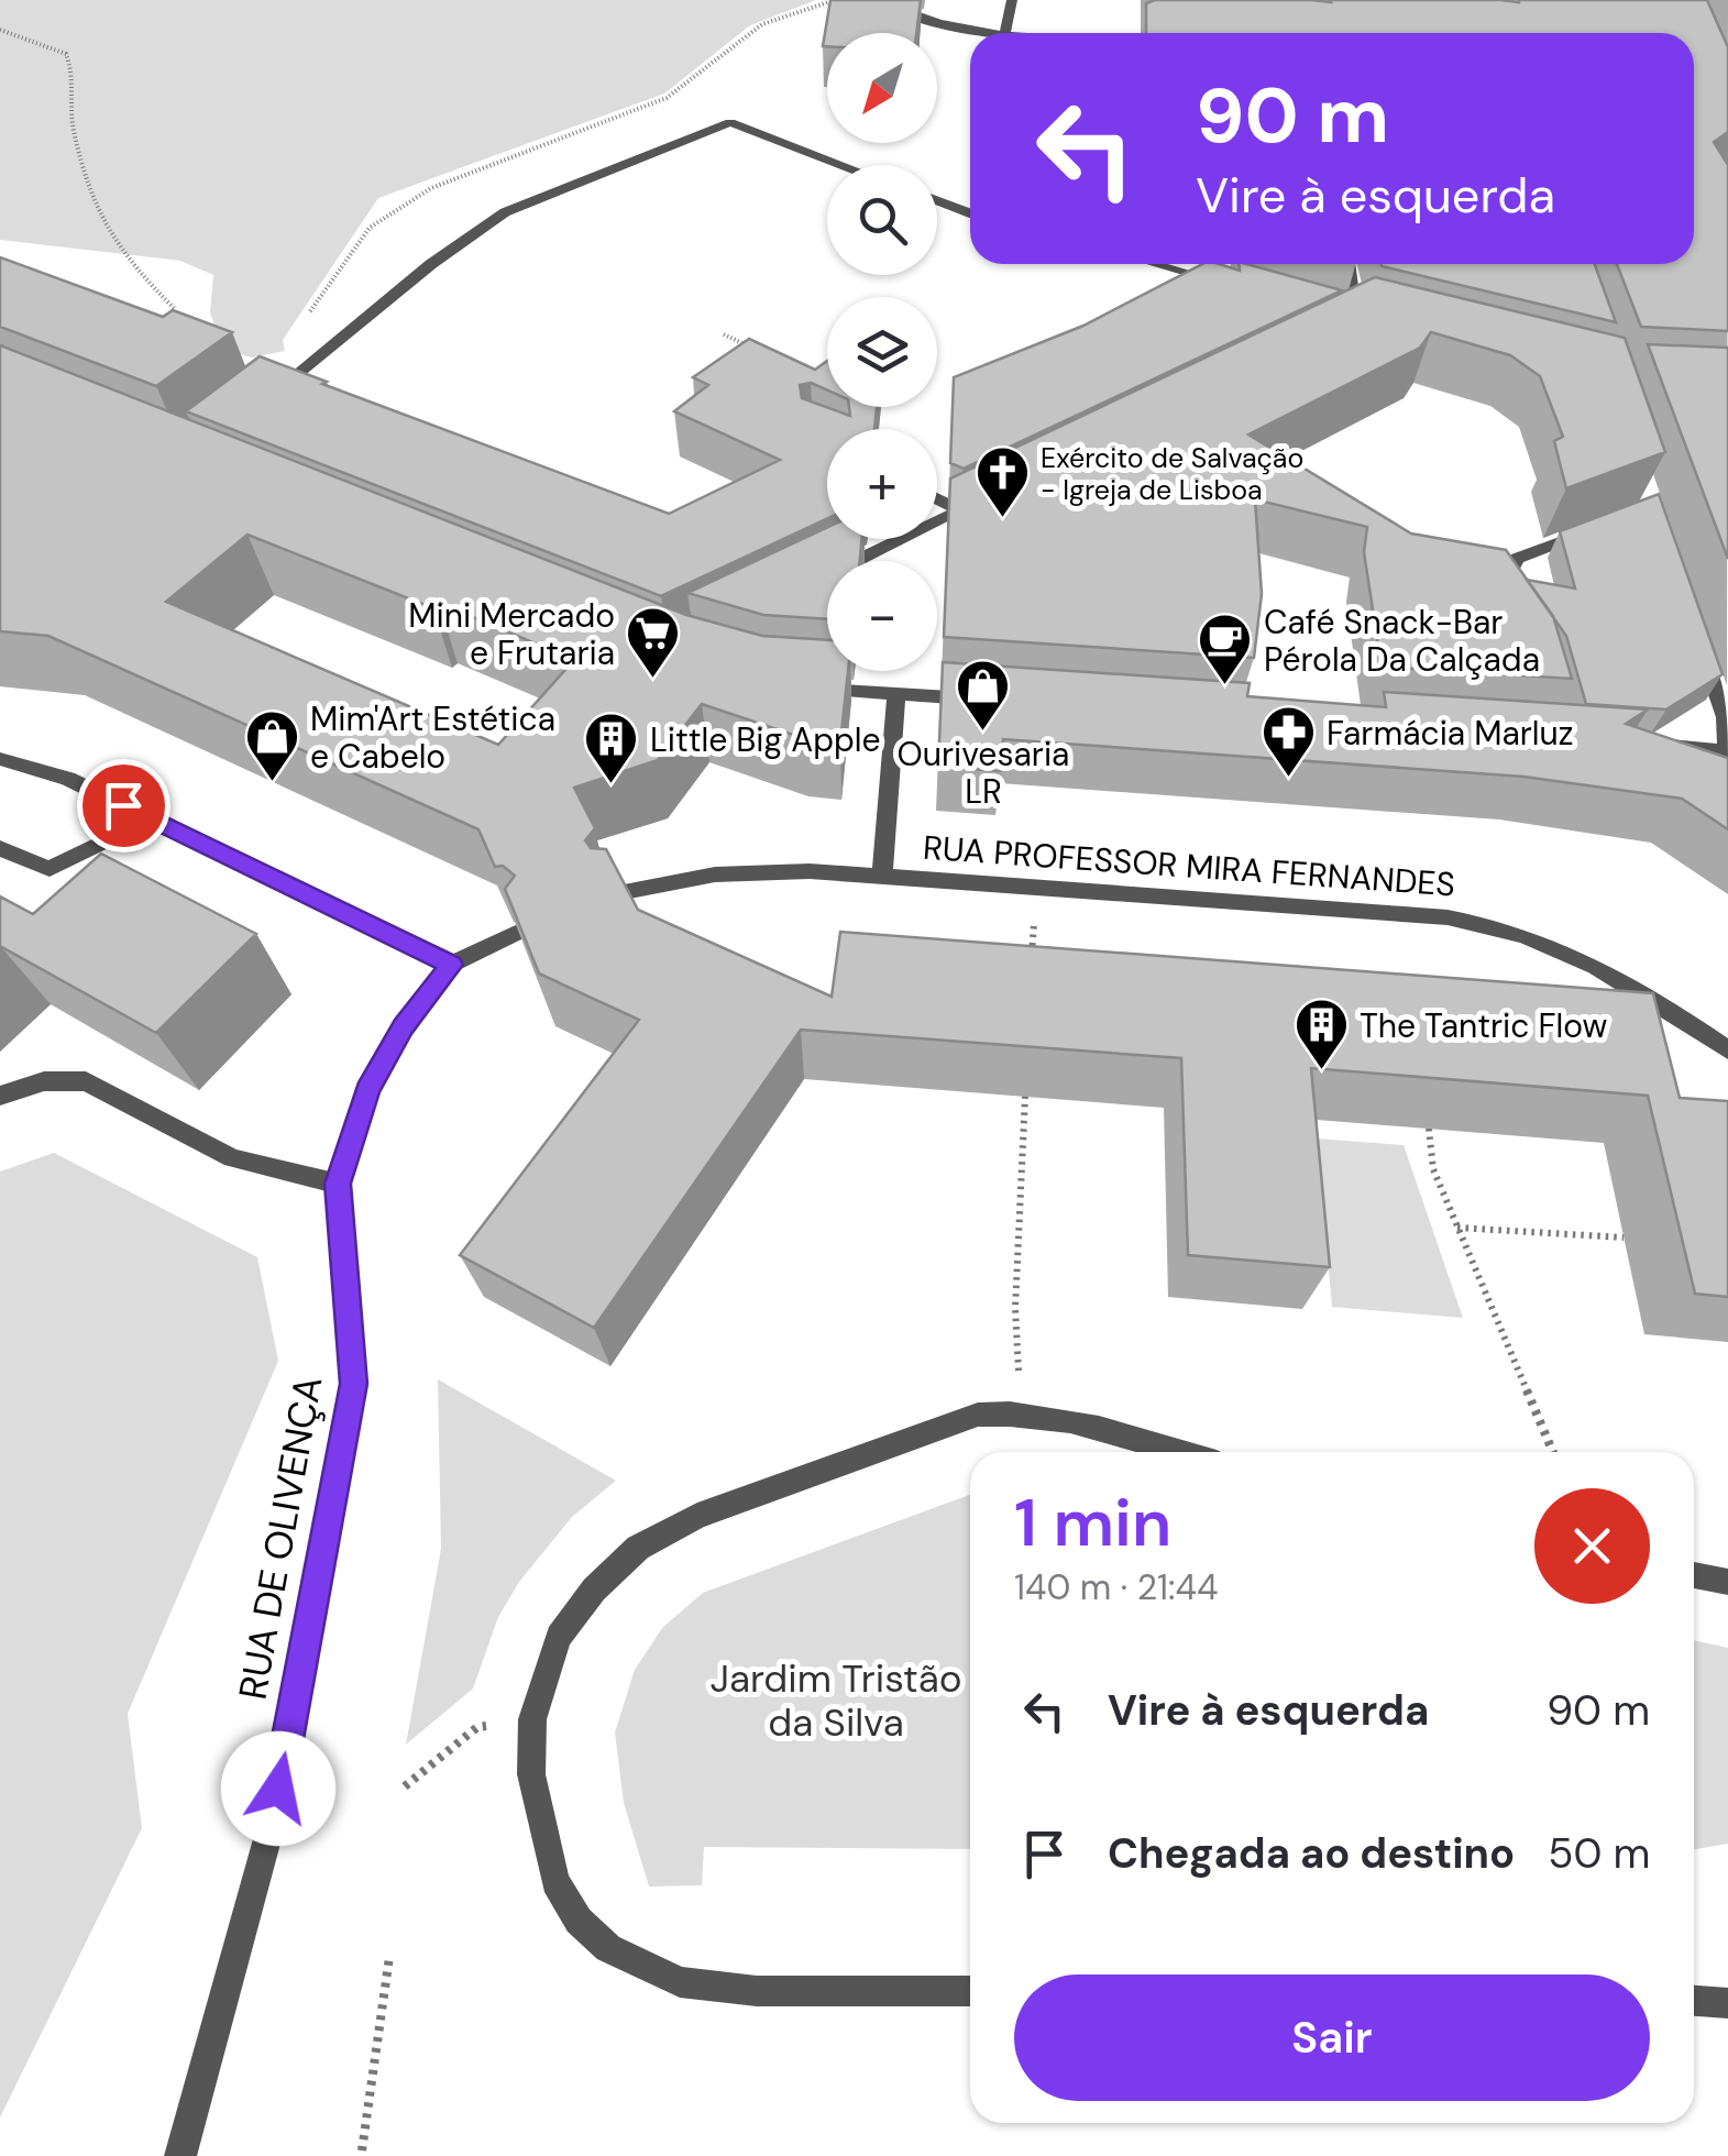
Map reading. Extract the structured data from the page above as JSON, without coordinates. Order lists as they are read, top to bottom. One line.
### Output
{"streets":{"street":["RUA PROFESSOR MIRA FERNANDES","RUA DE OLIVENÇA"]},"parks":["Jardim Tristão da Silva"],"places":{"church":["Exército de Salvação - Igreja de Lisboa"],"supermarket":["Mini Mercado e Frutaria"],"cafe":["Café Snack-Bar Pérola Da Calçada"],"shop":["Ourivesaria LR","Mim'Art Estética e Cabelo"],"pharmacy":["Farmácia Marluz"],"building":["Little Big Apple","The Tantric Flow"]},"north":"bottom left","page":{"map_buttons":["+","−"],"turn":["90 m","Vire à esquerda"],"heading":["1 min","140 m · 21:44"],"list":[{"name":"Vire à esquerda","value":"90 m"},{"name":"Chegada ao destino","value":"50 m"}],"buttons":"Sair"}}
